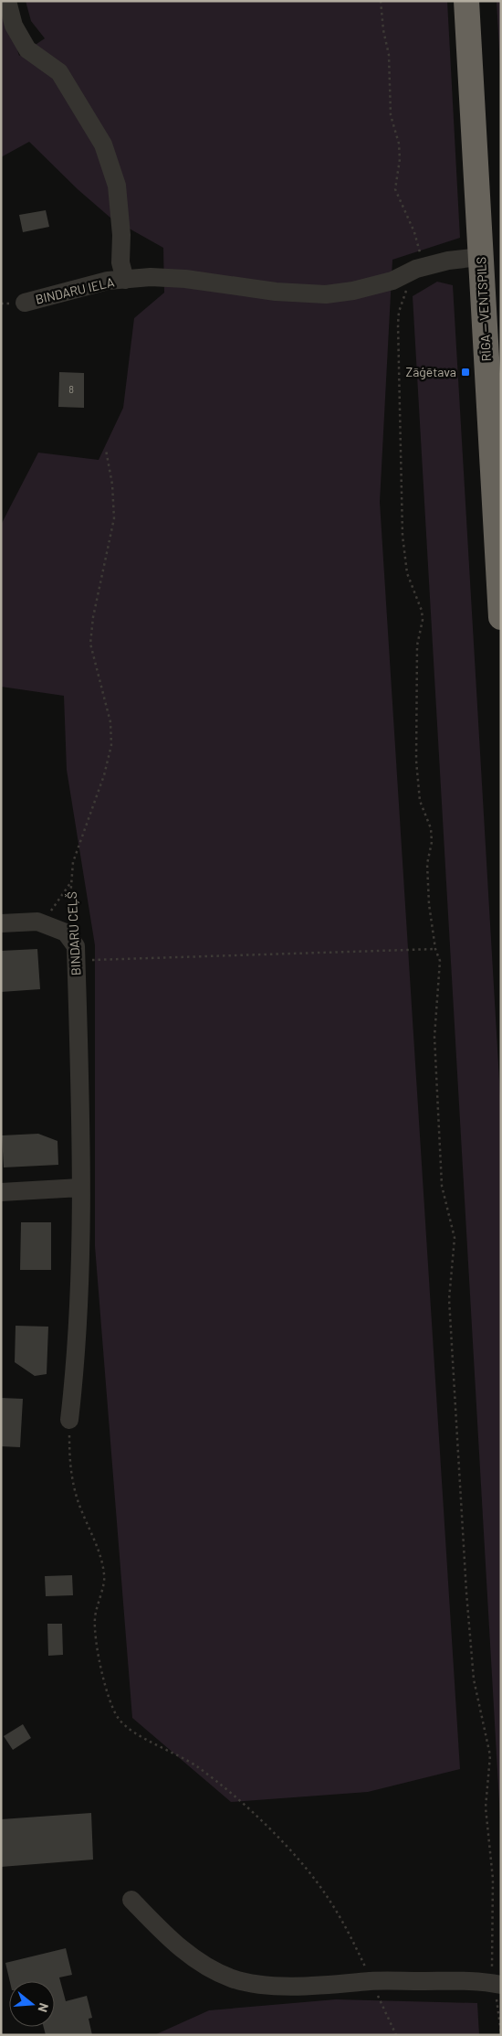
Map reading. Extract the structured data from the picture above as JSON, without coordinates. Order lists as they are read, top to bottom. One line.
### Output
{"streets":{"highway":["RĪGA — VENTSPILS"],"street":["BINDARU IELA","BINDARU CEĻŠ"]},"crossings":[["BINDARU IELA","RĪGA — VENTSPILS"]],"places":{"transit":["Zāģētava"]},"house_numbers":["8"],"north":"right"}
